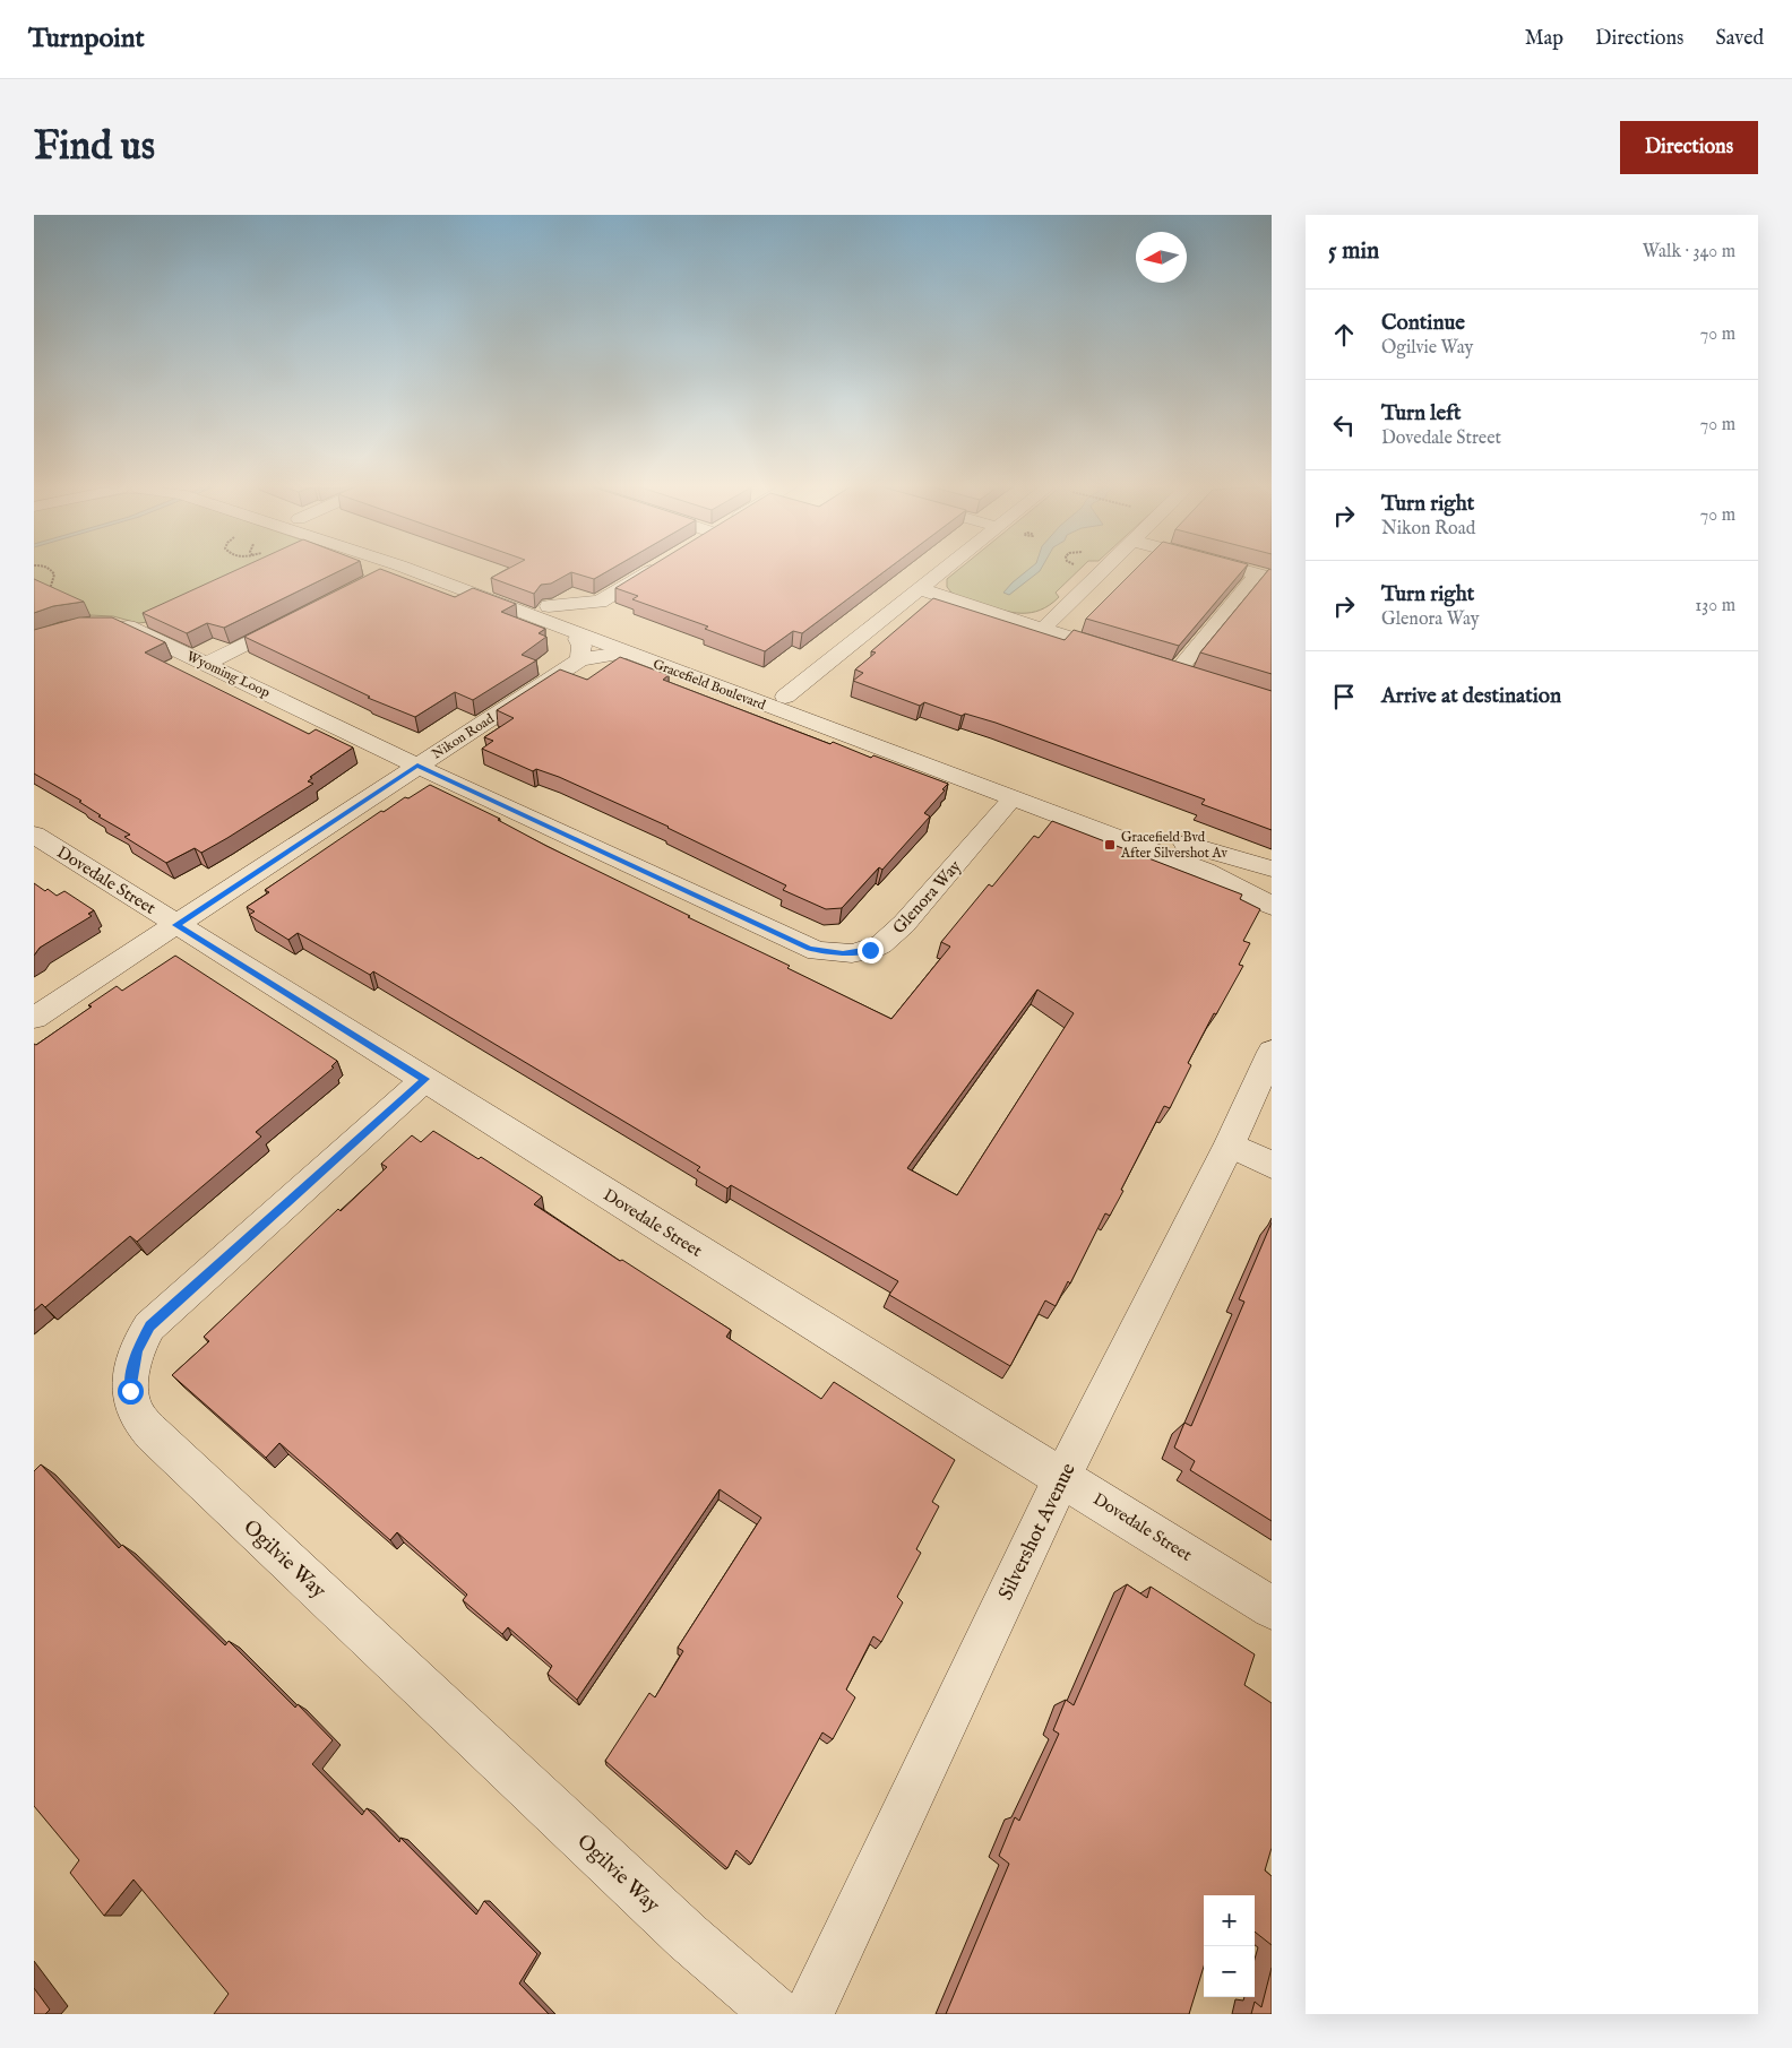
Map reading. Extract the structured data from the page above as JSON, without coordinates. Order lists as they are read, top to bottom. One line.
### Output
{"streets":{"street":["Wyoming Loop","Gracefield Boulevard","Nikon Road","Dovedale Street","Glenora Way","Silvershot Avenue","Ogilvie Way"]},"crossings":[["Wyoming Loop","Nikon Road"],["Wyoming Loop","Glenora Way"],["Gracefield Boulevard","Nikon Road"],["Gracefield Boulevard","Glenora Way"],["Nikon Road","Dovedale Street"],["Nikon Road","Glenora Way"],["Dovedale Street","Silvershot Avenue"],["Dovedale Street","Ogilvie Way"]],"places":{"transit":["Gracefield Bvd After Silvershot Av"]},"north":"left","page":{"header":"Turnpoint","nav":["Map","Directions","Saved"],"buttons":"Directions","title":"Find us","heading":["5 min","Walk · 340 m"],"list":[["Continue","Ogilvie Way","70 m"],["Turn left","Dovedale Street","70 m"],["Turn right","Nikon Road","70 m"],["Turn right","Glenora Way","130 m"],"Arrive at destination"],"map_buttons":["+","−"]}}
